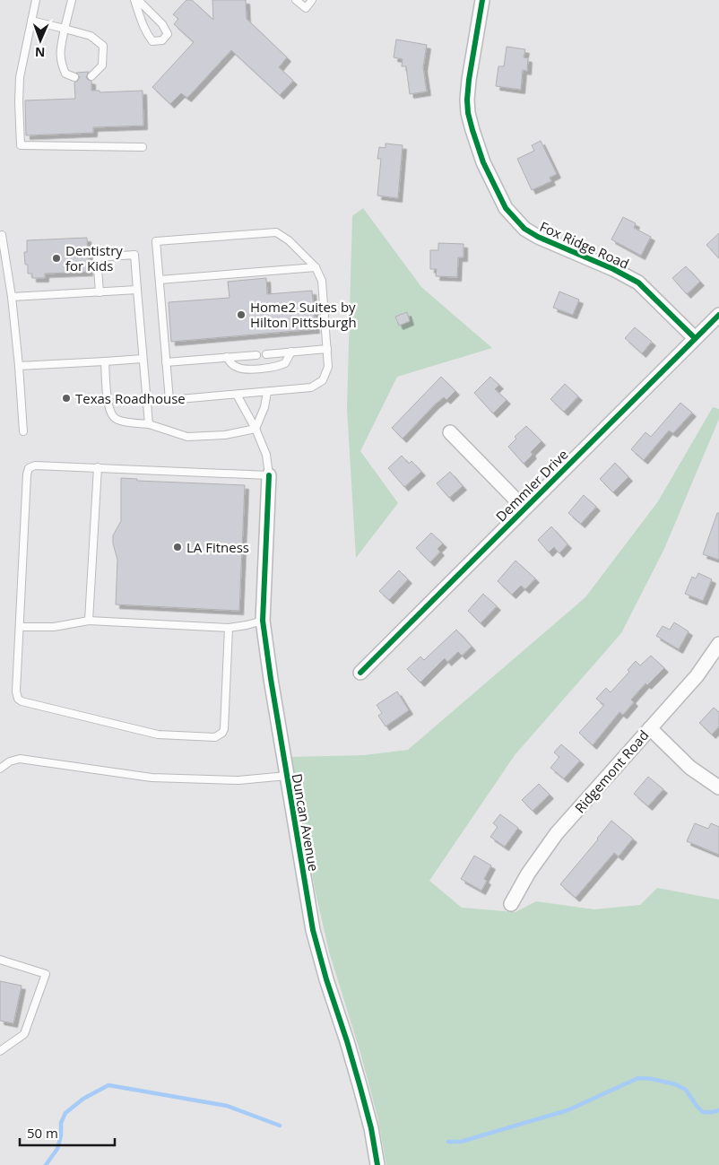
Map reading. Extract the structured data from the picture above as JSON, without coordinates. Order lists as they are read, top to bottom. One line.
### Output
{"streets":{"street":["Fox Ridge Road","Demmler Drive","Ridgemont Road","Duncan Avenue"]},"crossings":[["Fox Ridge Road","Demmler Drive"]],"places":["Dentistry for Kids","Home2 Suites by Hilton Pittsburgh","Texas Roadhouse","LA Fitness"],"scale_bar":"50 m","north":"bottom"}
